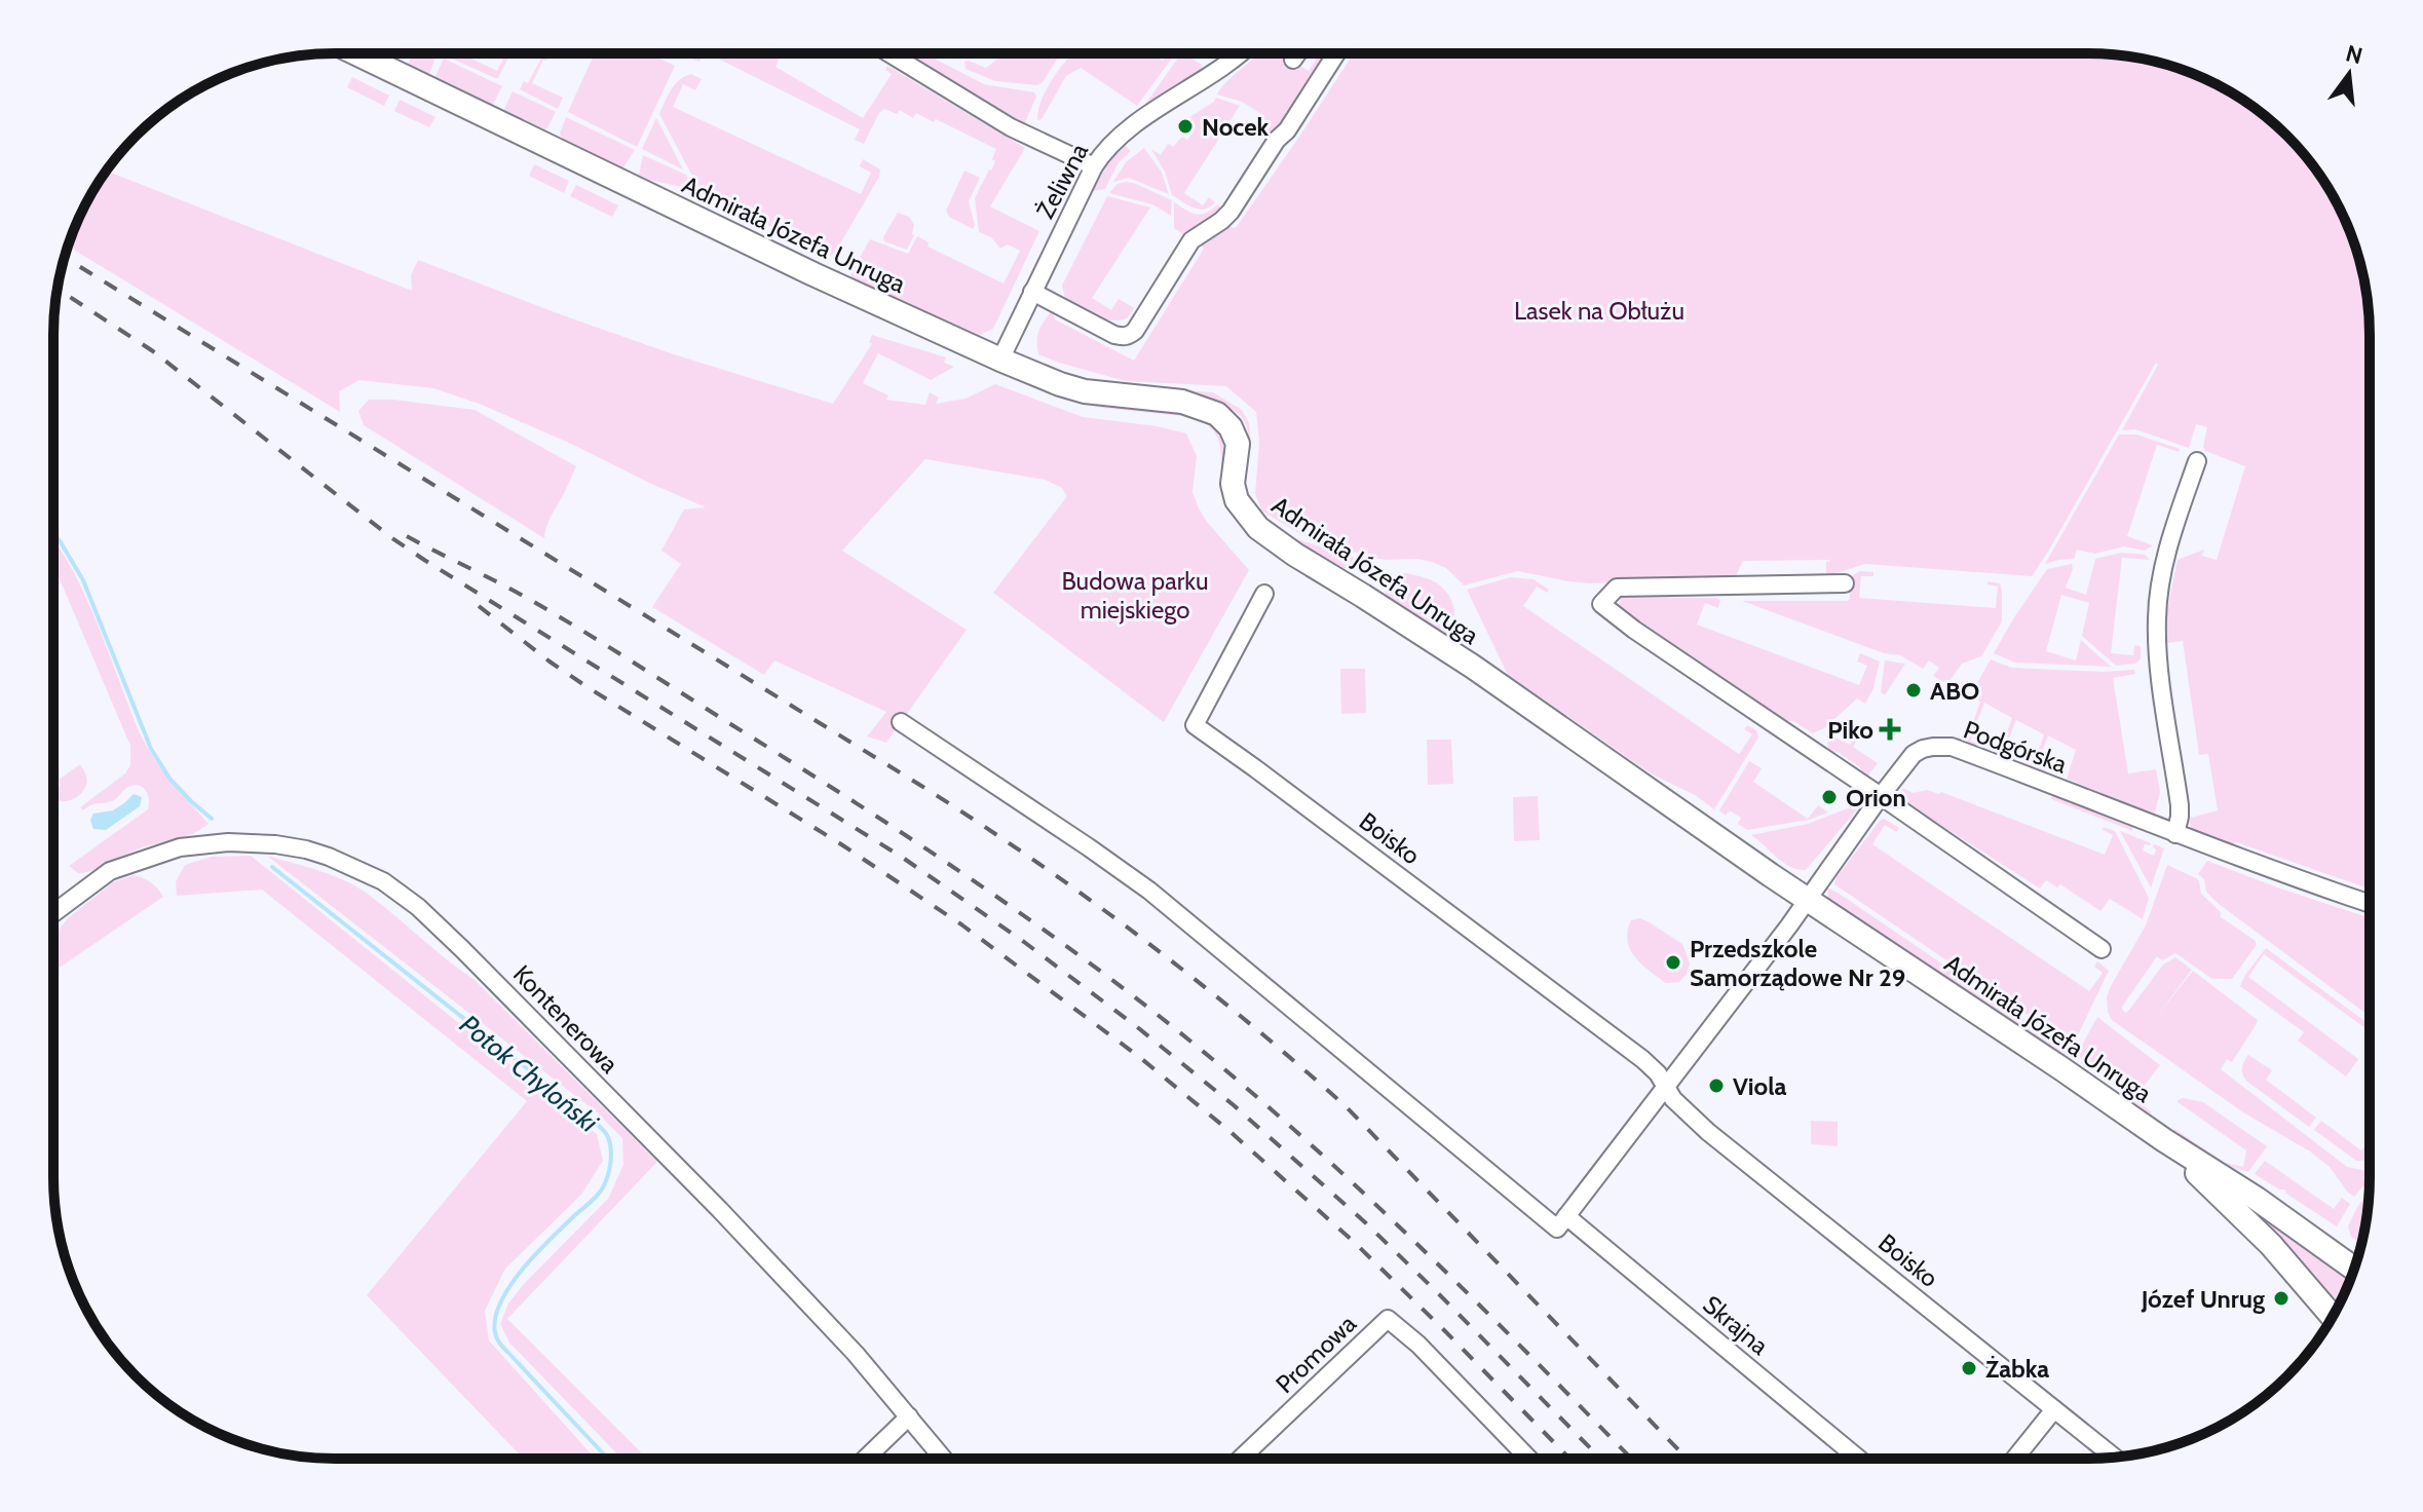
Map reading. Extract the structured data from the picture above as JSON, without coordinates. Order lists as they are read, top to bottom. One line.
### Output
{"streets":{"street":["Żeliwna","Admirała Józefa Unruga","Podgórska","Boisko","Kontenerowa","Skrajna","Promowa"]},"crossings":[["Żeliwna","Admirała Józefa Unruga"],["Admirała Józefa Unruga","Podgórska"]],"water":["Potok Chyloński"],"parks":["Lasek na Obłużu","Budowa parku miejskiego"],"places":{"other":["Nocek","ABO","Orion","Przedszkole Samorządowe Nr 29","Viola","Józef Unrug","Żabka"],"health":["Piko"]},"north":"top"}
